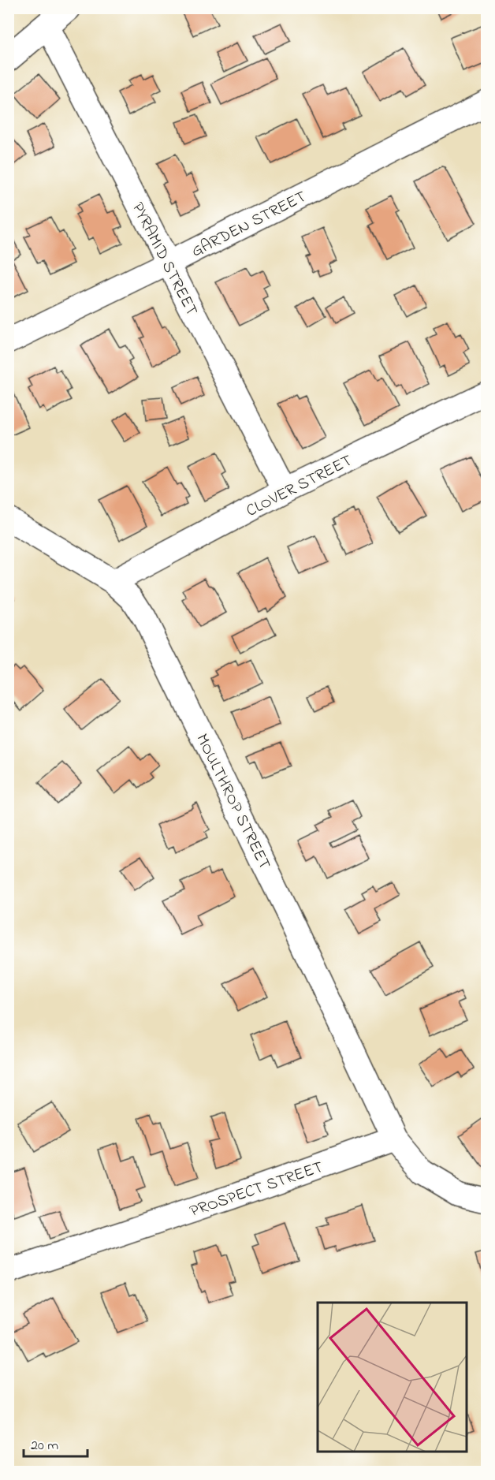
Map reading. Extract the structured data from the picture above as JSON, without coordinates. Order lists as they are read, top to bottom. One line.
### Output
{"streets":{"street":["GARDEN STREET","PYRAMID STREET","CLOVER STREET","MOULTHROP STREET","PROSPECT STREET"]},"crossings":[["GARDEN STREET","PYRAMID STREET"],["PYRAMID STREET","CLOVER STREET"],["CLOVER STREET","MOULTHROP STREET"],["MOULTHROP STREET","PROSPECT STREET"]],"scale_bar":"20 m"}
